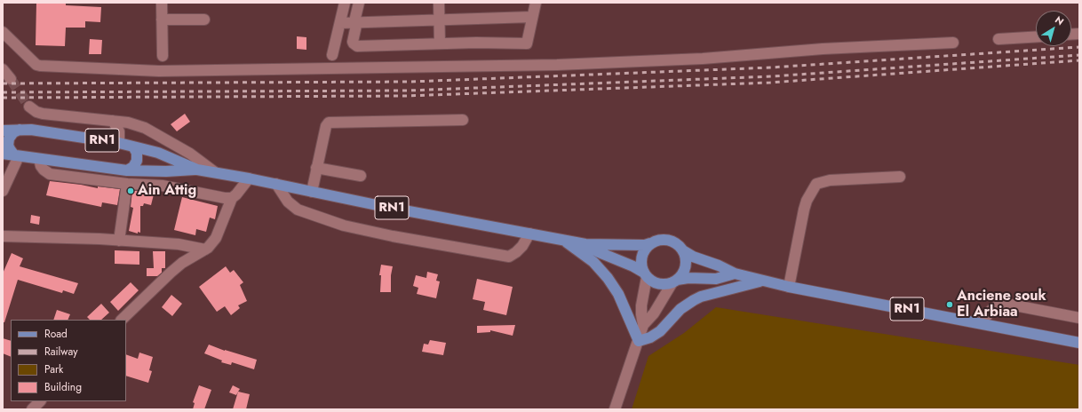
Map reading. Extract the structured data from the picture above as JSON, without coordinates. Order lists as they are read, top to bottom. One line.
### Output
{"streets":{"main road":["RN1"]},"places":["Ain Attig","Anciene souk El Arbiaa"],"legend":["Road","Railway","Park","Building"],"north":"top right"}
